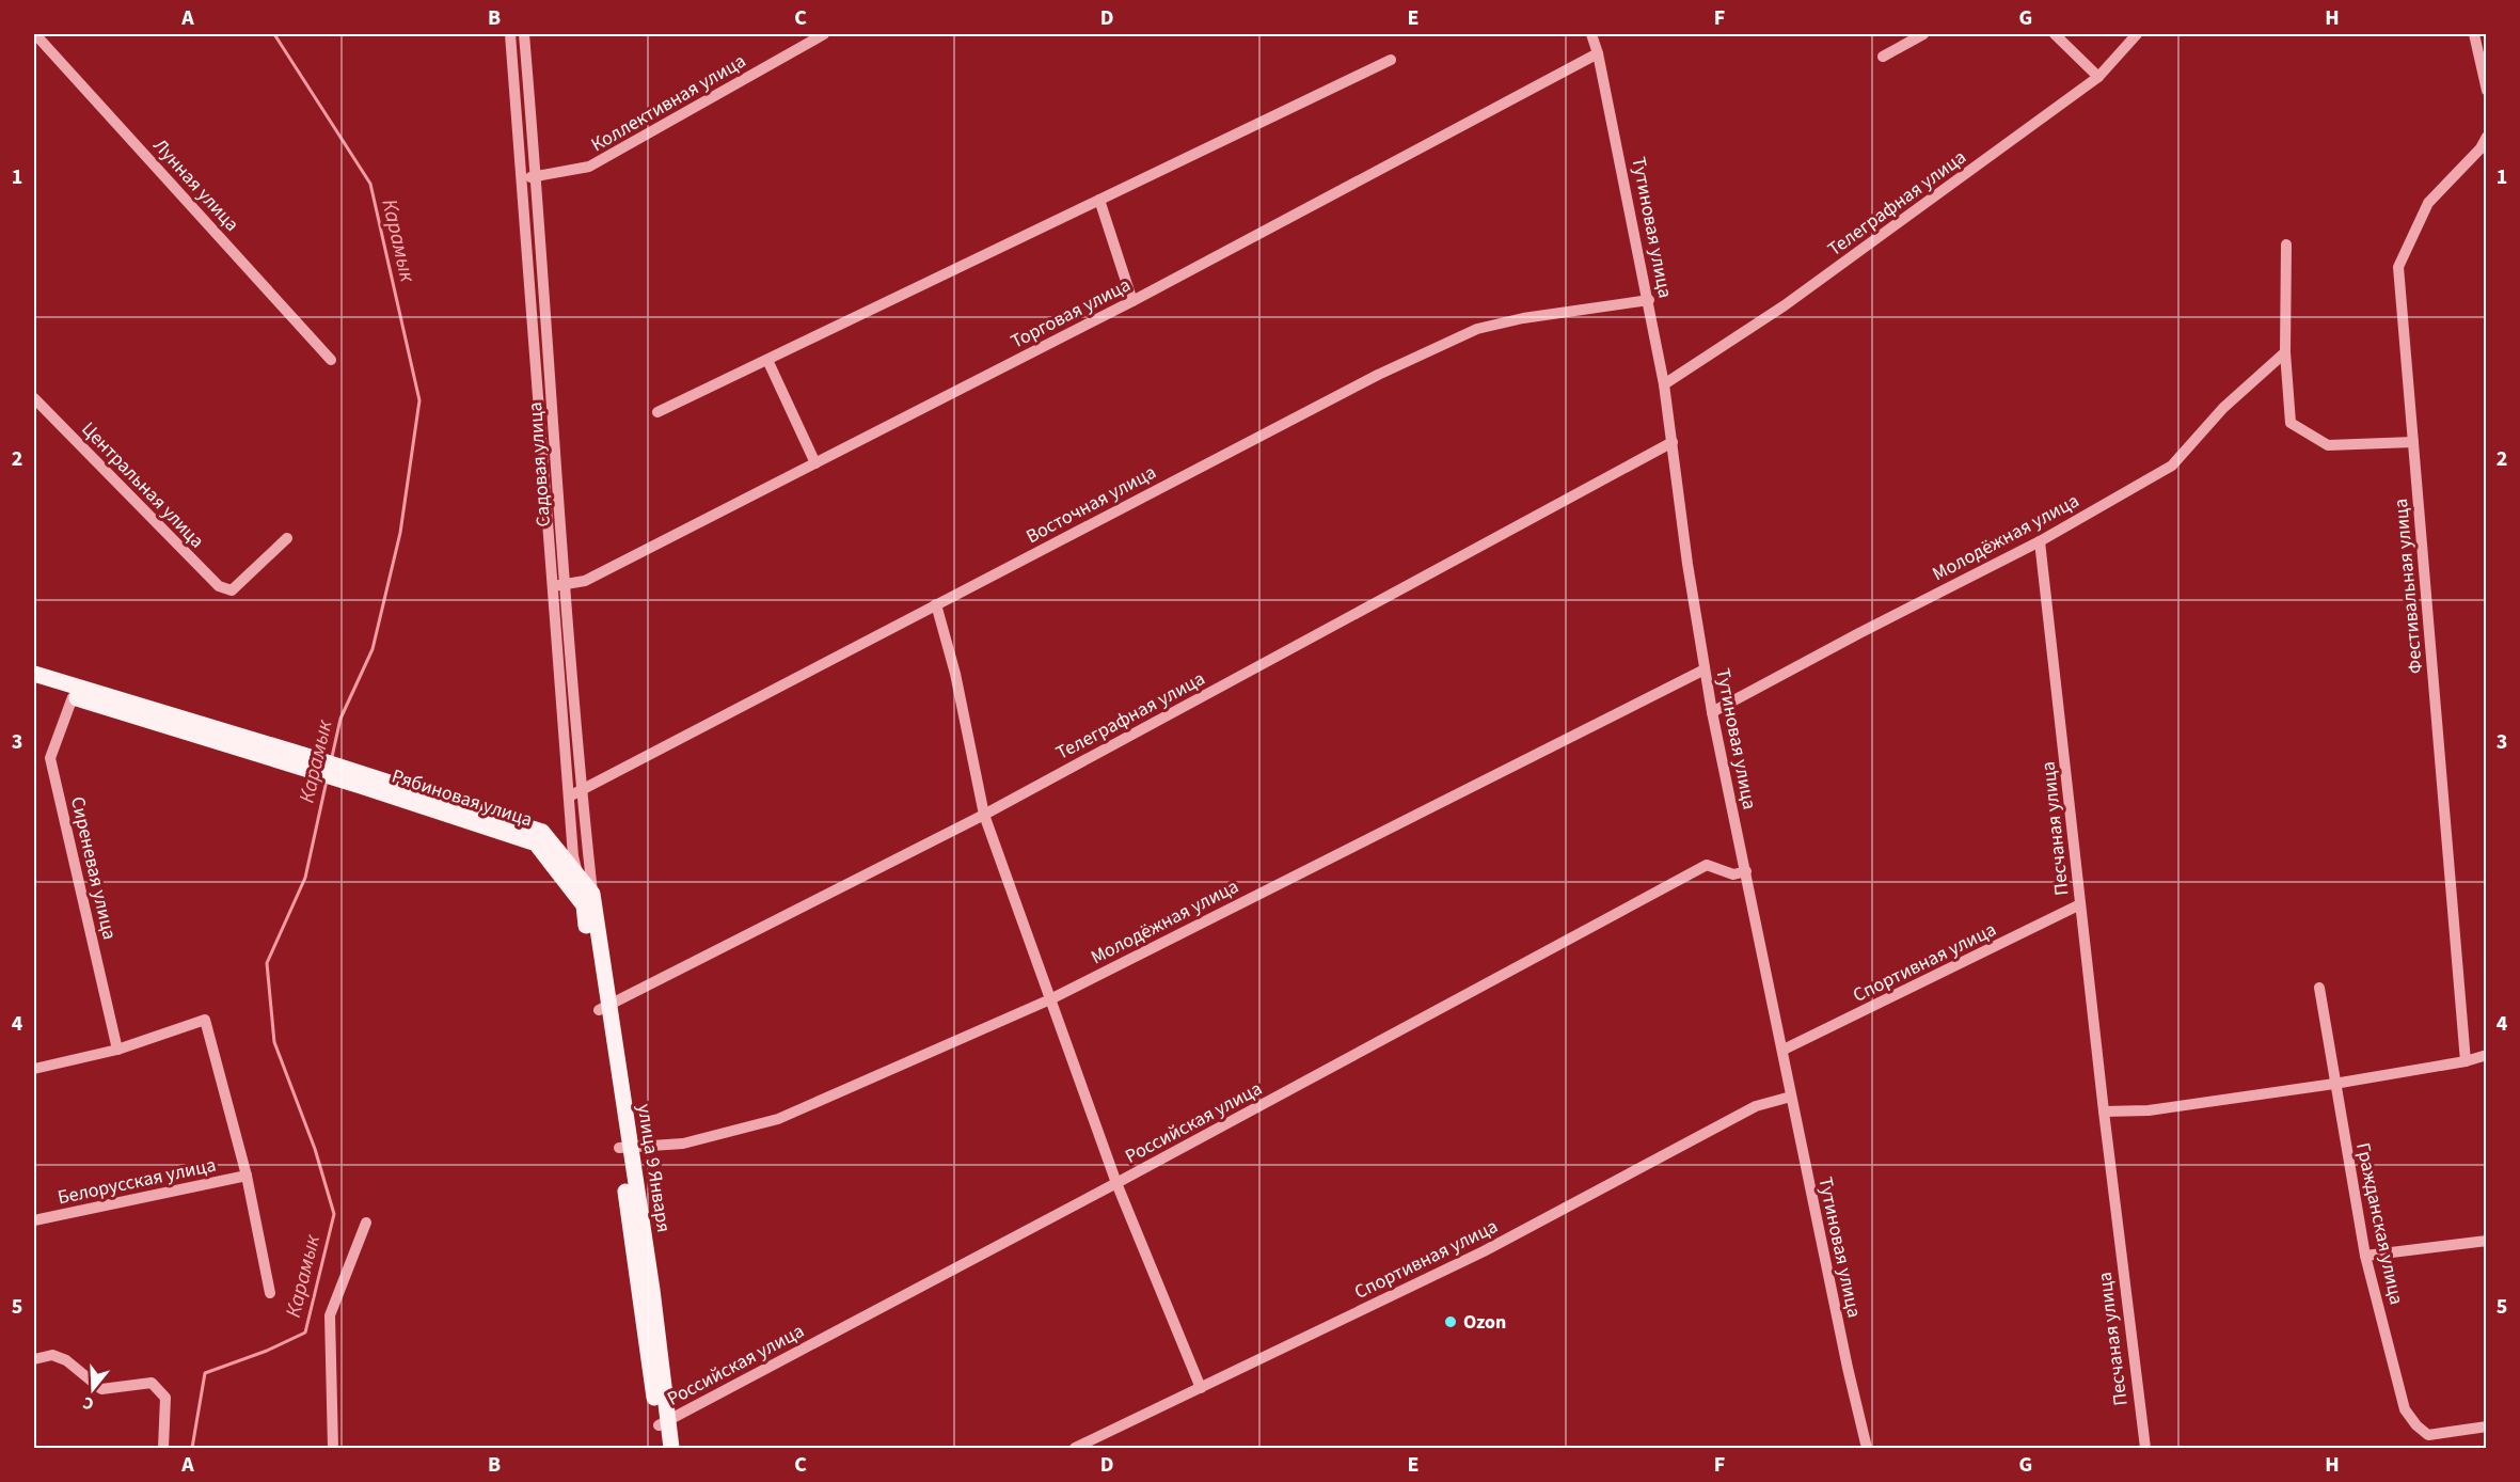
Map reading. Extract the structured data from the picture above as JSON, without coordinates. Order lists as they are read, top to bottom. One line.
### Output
{"streets":{"main road":["Рябиновая улица","улица 9 Января"],"street":["Коллективная улица","Лунная улица","Телеграфная улица","Тутиновая улица","Торговая улица","Садовая улица","Центральная улица","Восточная улица","Молодёжная улица","Фестивальная улица","Песчаная улица","Сиреневая улица","Спортивная улица","Российская улица","Белорусская улица","Гражданская улица"]},"crossings":[["Коллективная улица","Садовая улица"],["Телеграфная улица","Тутиновая улица"],["Телеграфная улица","улица 9 Января"],["Тутиновая улица","Торговая улица"],["Тутиновая улица","Восточная улица"],["Тутиновая улица","Молодёжная улица"],["Тутиновая улица","Спортивная улица"],["Тутиновая улица","Российская улица"],["Торговая улица","Садовая улица"],["Садовая улица","Восточная улица"],["Садовая улица","Рябиновая улица"],["Садовая улица","улица 9 Января"],["Молодёжная улица","Песчаная улица"],["Молодёжная улица","улица 9 Января"],["Рябиновая улица","улица 9 Января"],["Песчаная улица","Спортивная улица"],["Российская улица","улица 9 Января"]],"water":["Карамык"],"places":["Ozon"],"north":"bottom","grid":{"columns":["A","B","C","D","E","F","G","H"],"rows":["1","2","3","4","5"]}}
